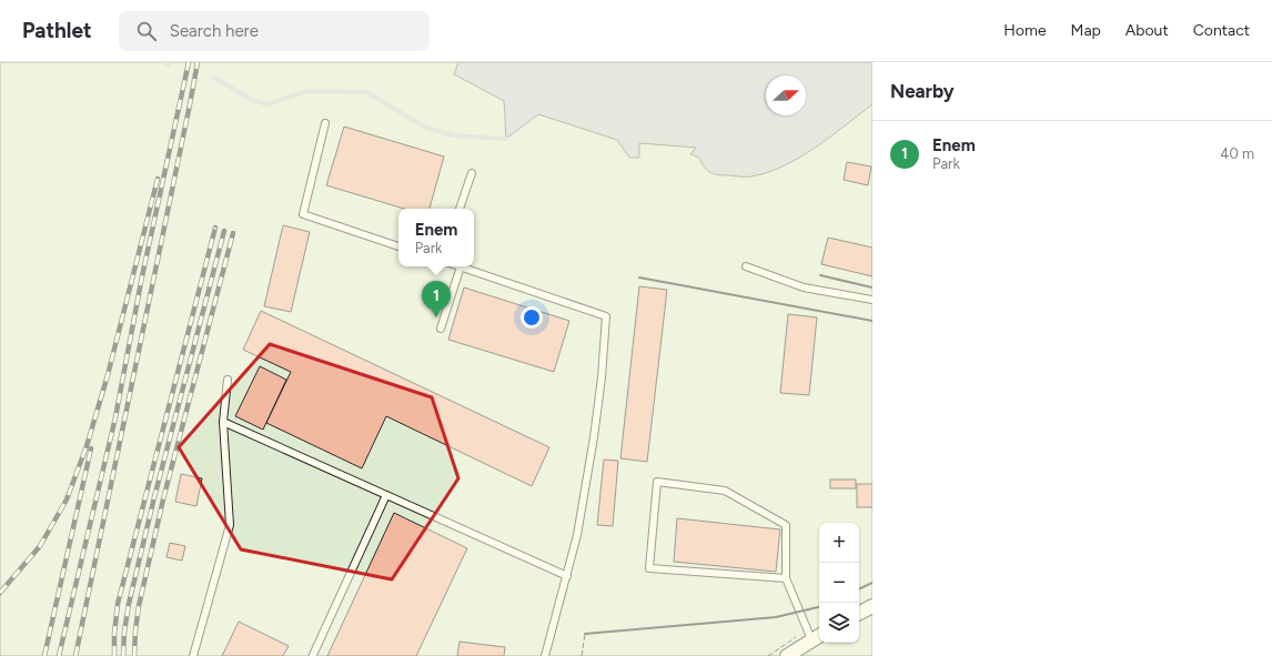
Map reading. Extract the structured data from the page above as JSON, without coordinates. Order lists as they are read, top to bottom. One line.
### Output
{"north":"right","page":{"header":"Pathlet","search":"Search here","nav":["Home","Map","About","Contact"],"heading":"Nearby","list":[{"mark":"1","name":"Enem","note":"Park","value":"40 m"}],"popup":["Enem","Park"],"pins":"1","map_buttons":["+","−"]}}
